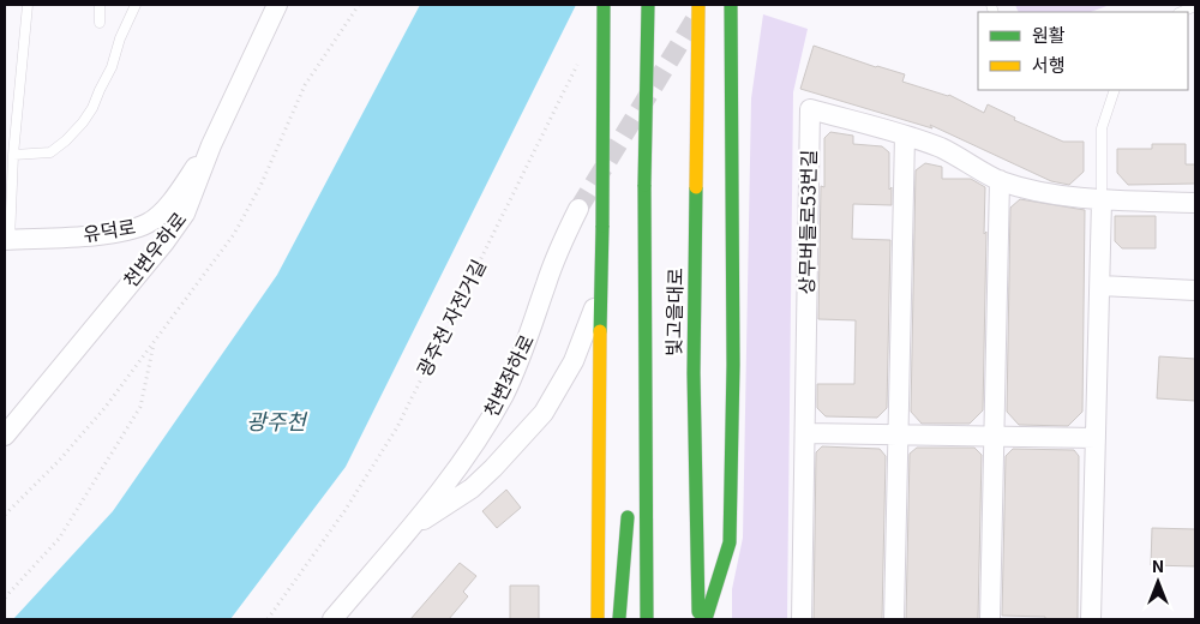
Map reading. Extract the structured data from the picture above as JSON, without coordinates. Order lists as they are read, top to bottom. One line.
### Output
{"streets":{"highway":["빛고을대로"],"street":["상무버들로53번길","유덕로","천변우하로","천변좌하로"],"path":["광주천 자전거길"]},"crossings":[["유덕로","천변우하로"]],"water":["광주천"],"legend":["원활","서행"],"north":"top"}
